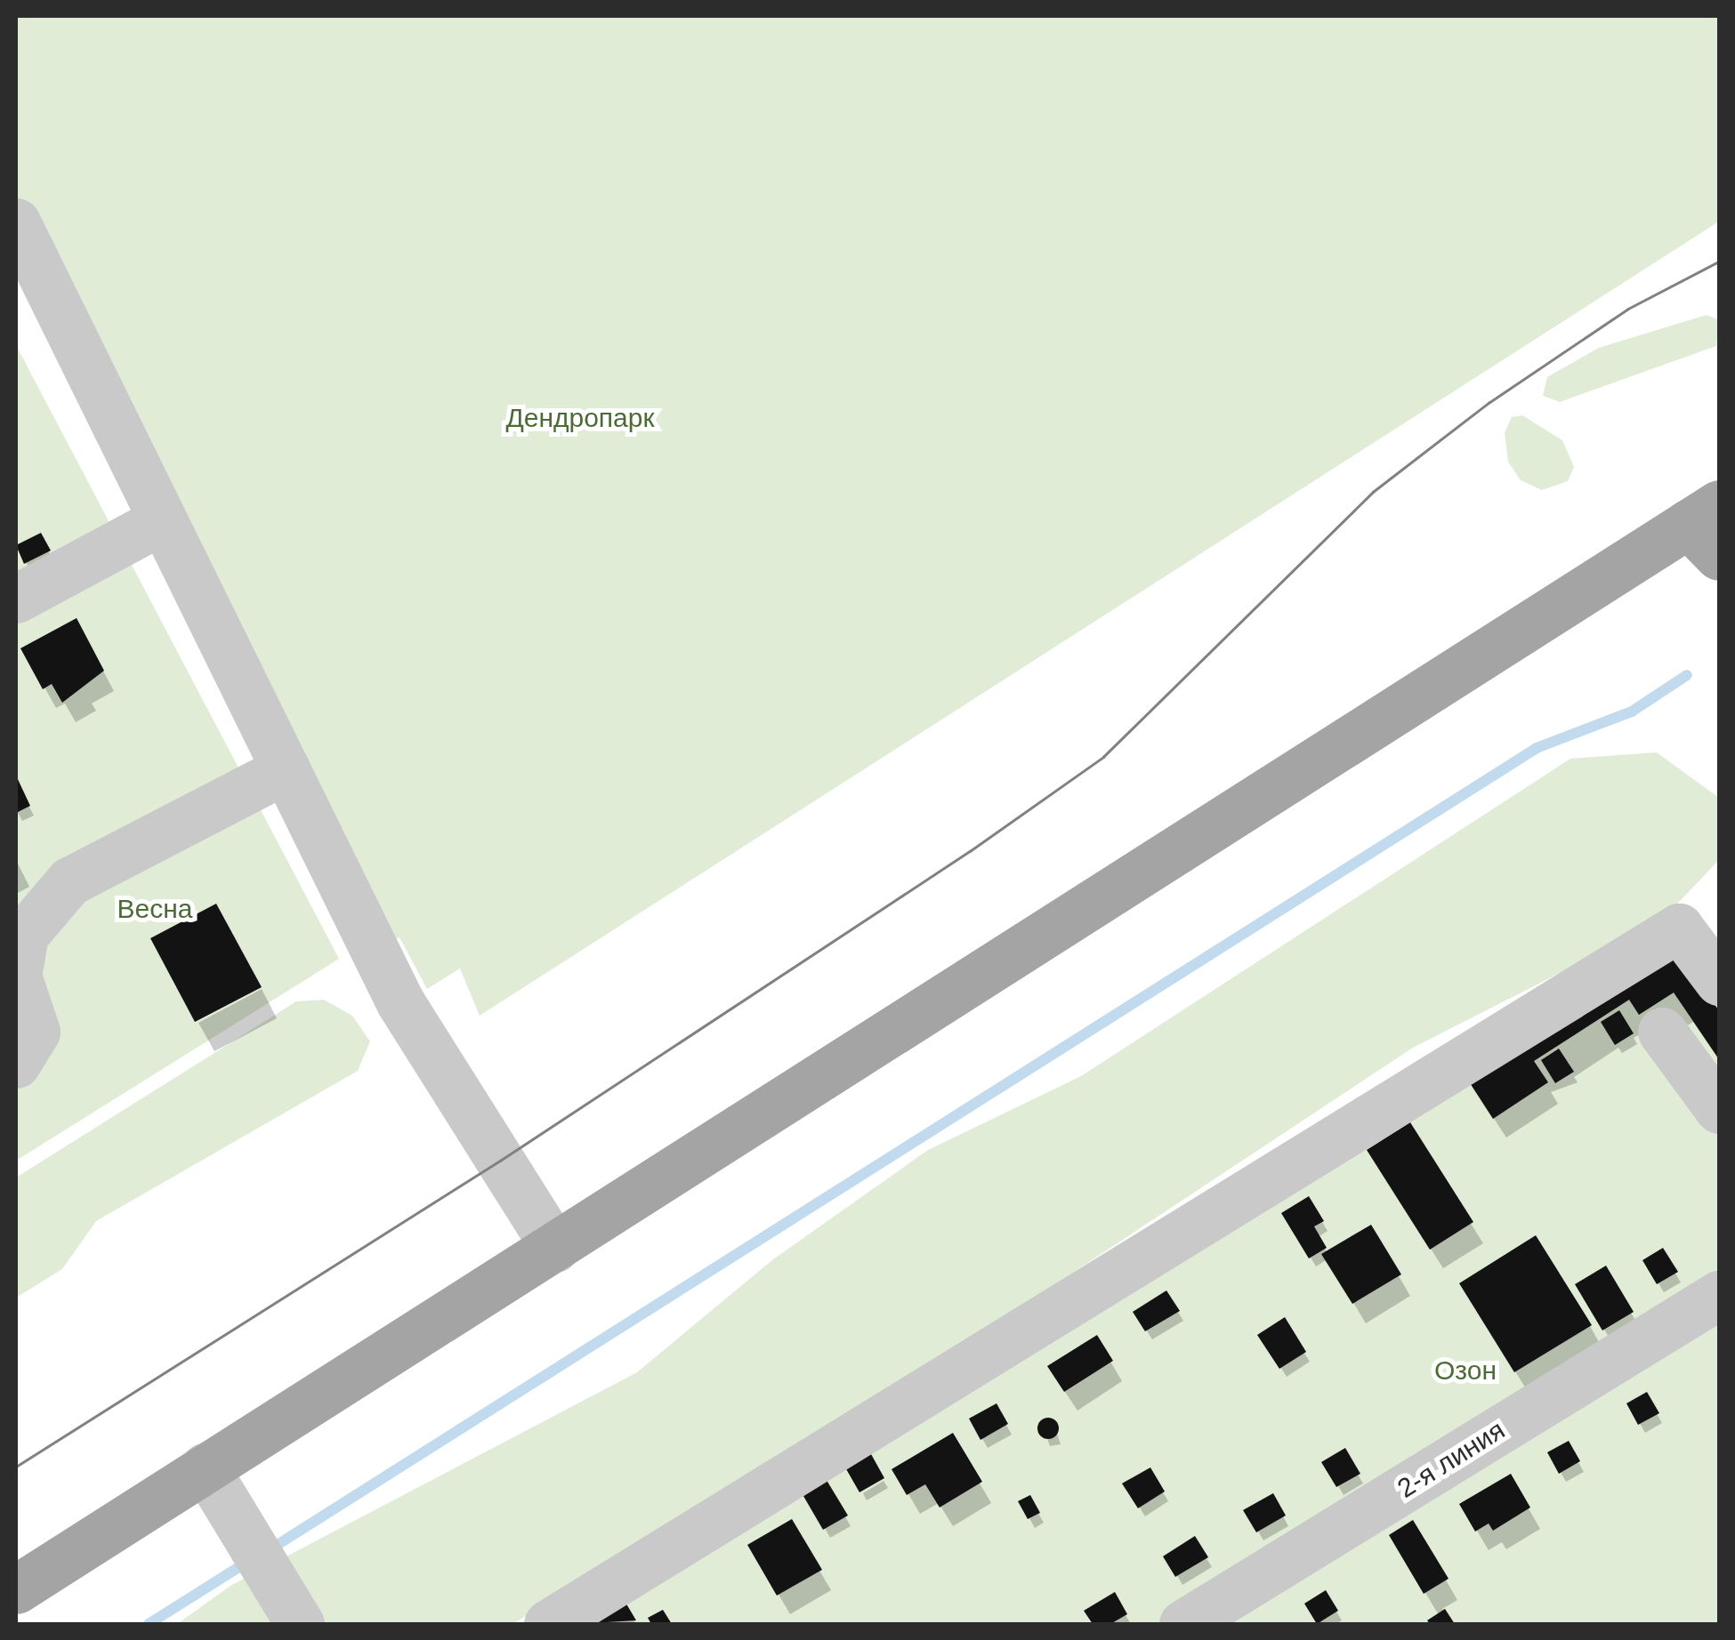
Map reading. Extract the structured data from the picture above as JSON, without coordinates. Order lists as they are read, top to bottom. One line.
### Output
{"streets":{"lane":["2-я линия"]},"parks":["Дендропарк","Весна","Озон"]}
